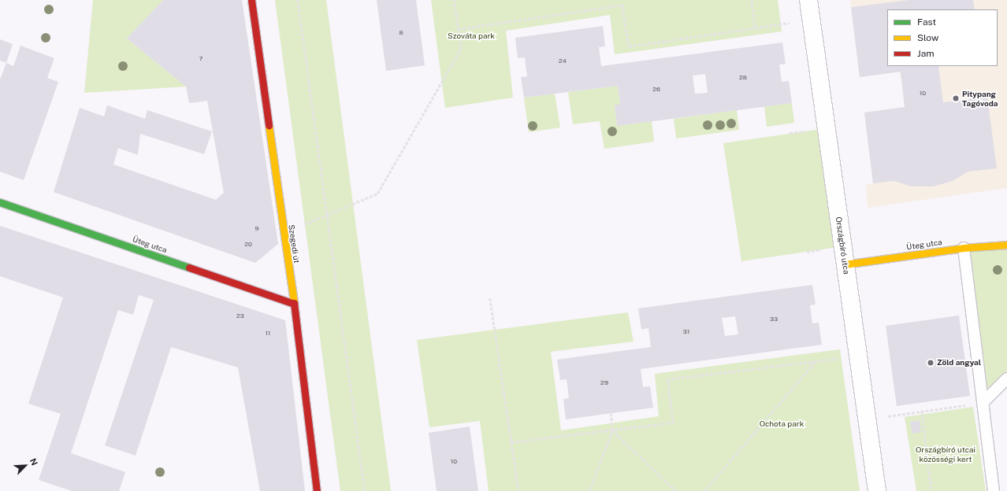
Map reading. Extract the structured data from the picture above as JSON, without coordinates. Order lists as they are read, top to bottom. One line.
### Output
{"streets":{"street":["Szegedi út","Üteg utca","Országbíró utca"]},"crossings":[["Szegedi út","Üteg utca"],["Üteg utca","Országbíró utca"]],"parks":["Szováta park","Ochota park","Országbíró utcai közösségi kert"],"places":["Pitypang Tagóvoda","Zöld angyal"],"house_numbers":["8","7","24","28","26","10","9","20","23","33","31","11","29","10"],"legend":["Fast","Slow","Jam"],"north":"top right"}
